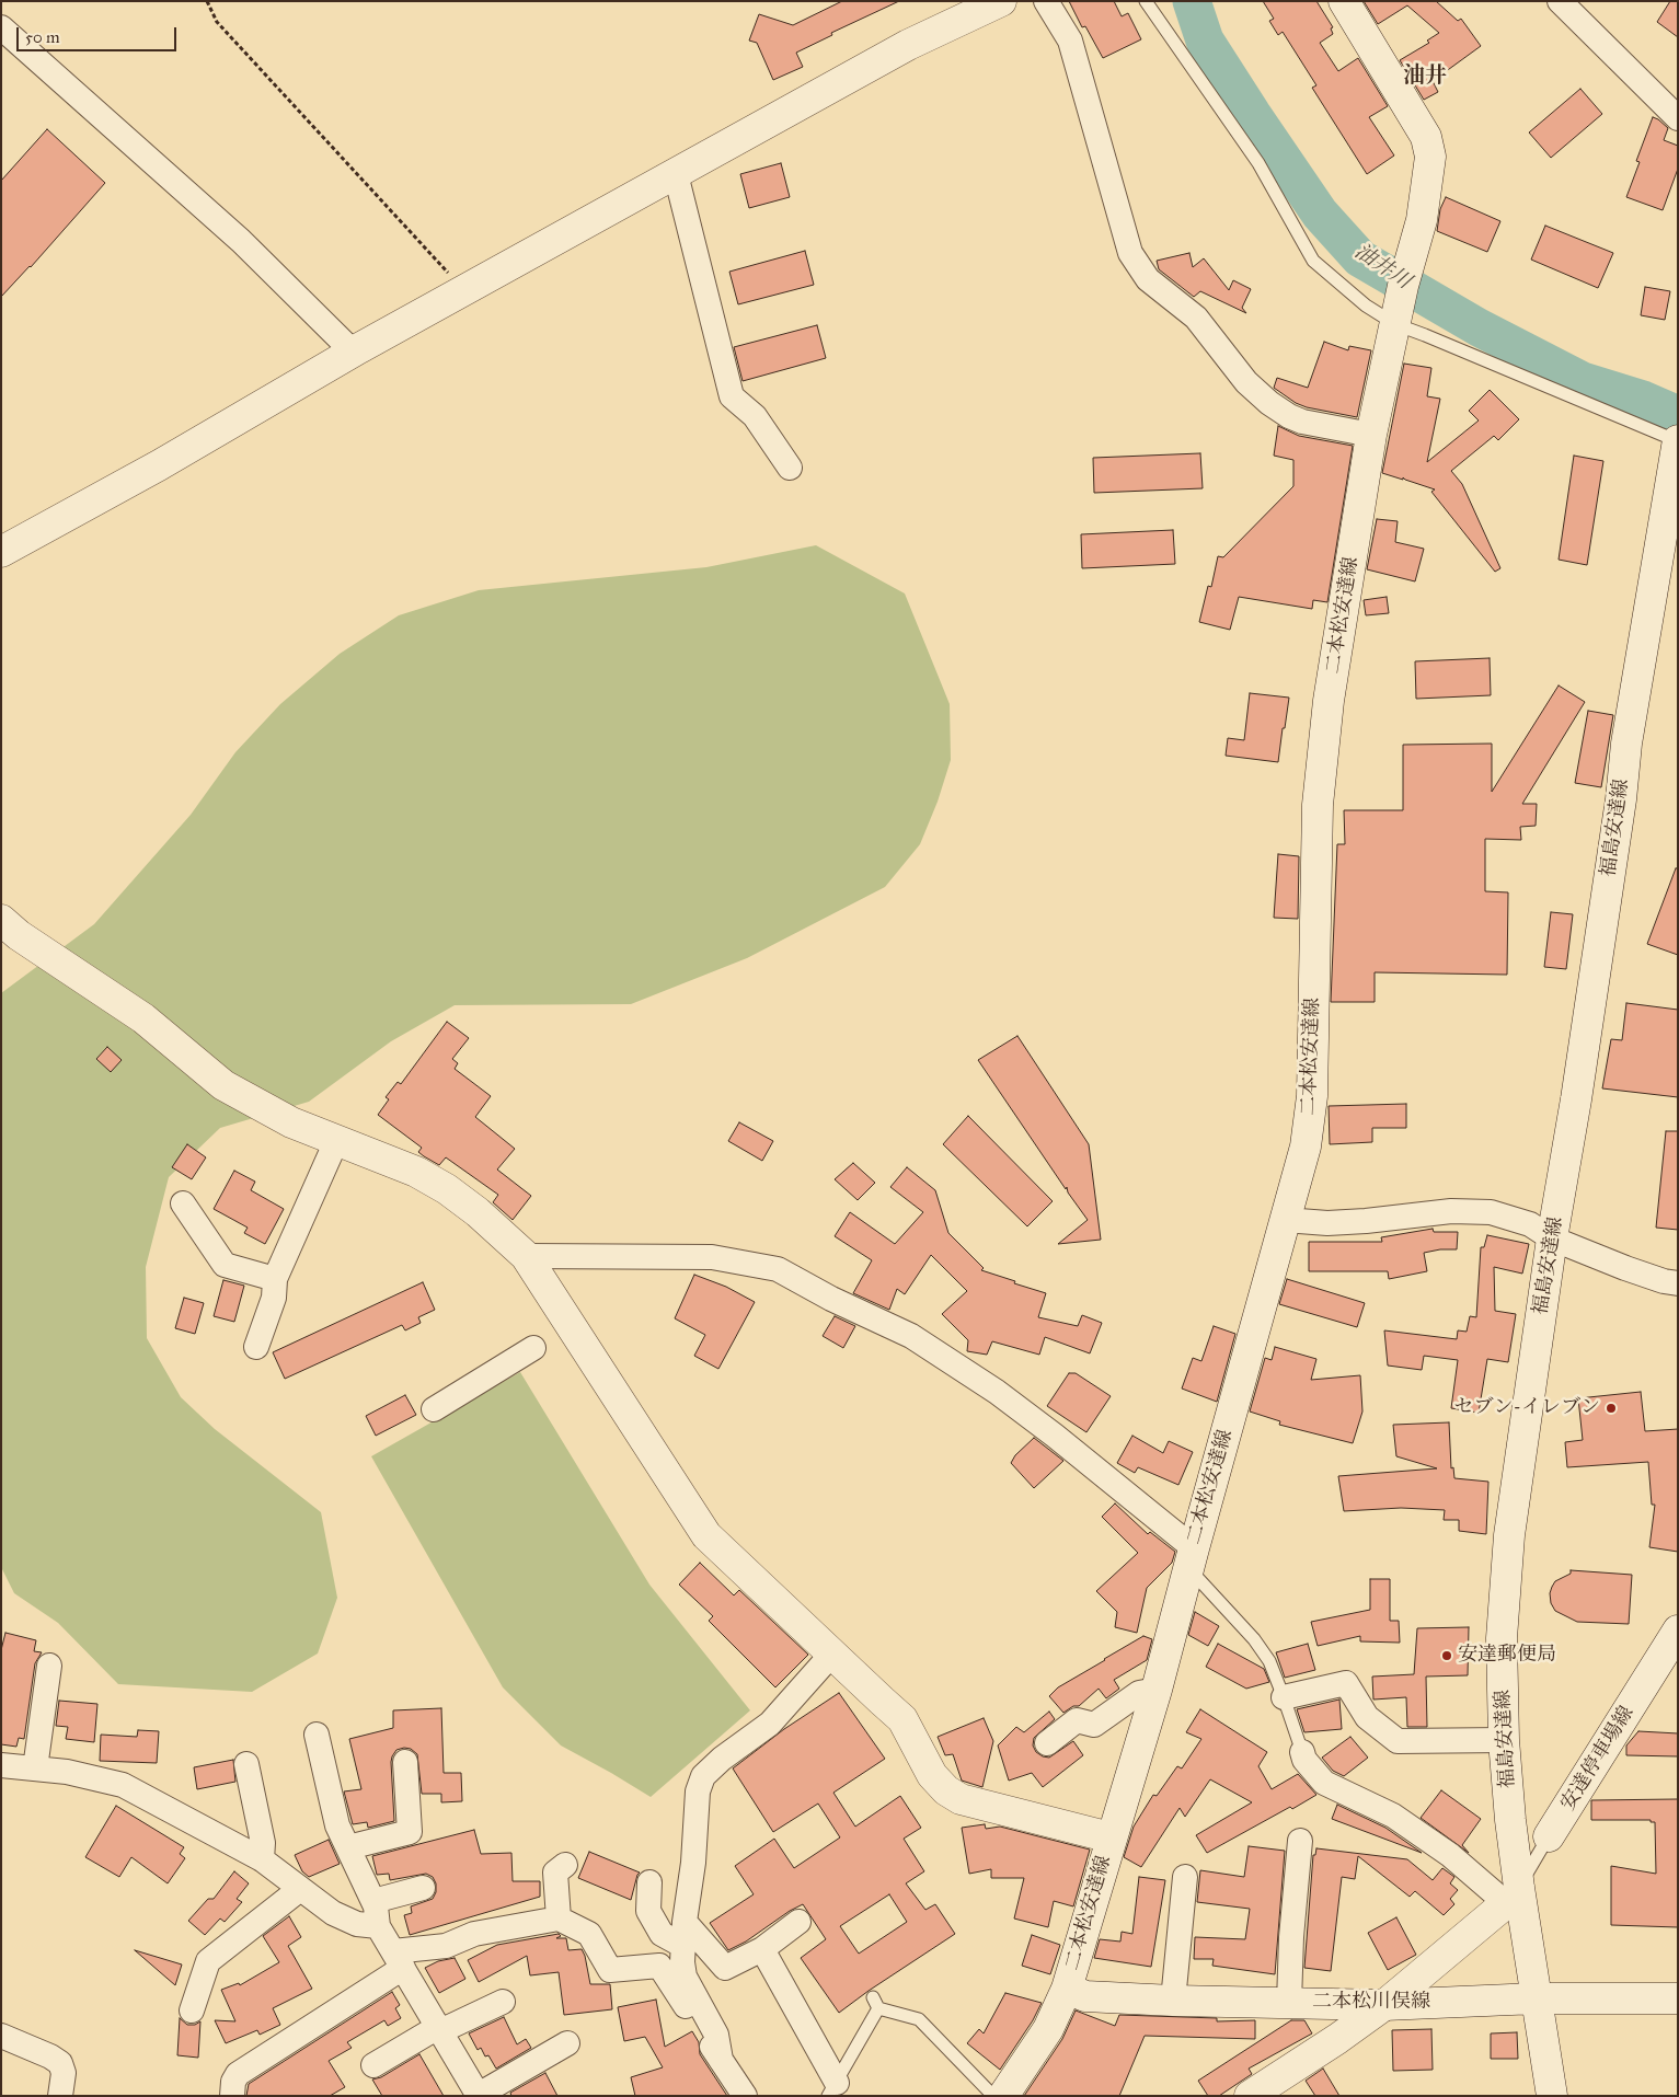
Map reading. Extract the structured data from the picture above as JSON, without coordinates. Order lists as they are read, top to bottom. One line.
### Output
{"streets":{"main road":["二本松安達線","福島安達線","安達停車場線","二本松川俣線"]},"crossings":[["二本松安達線","二本松川俣線"],["福島安達線","安達停車場線"],["福島安達線","二本松川俣線"]],"districts":["油井"],"water":["油井川"],"places":["セブン-イレブン","安達郵便局"],"scale_bar":"50 m"}
